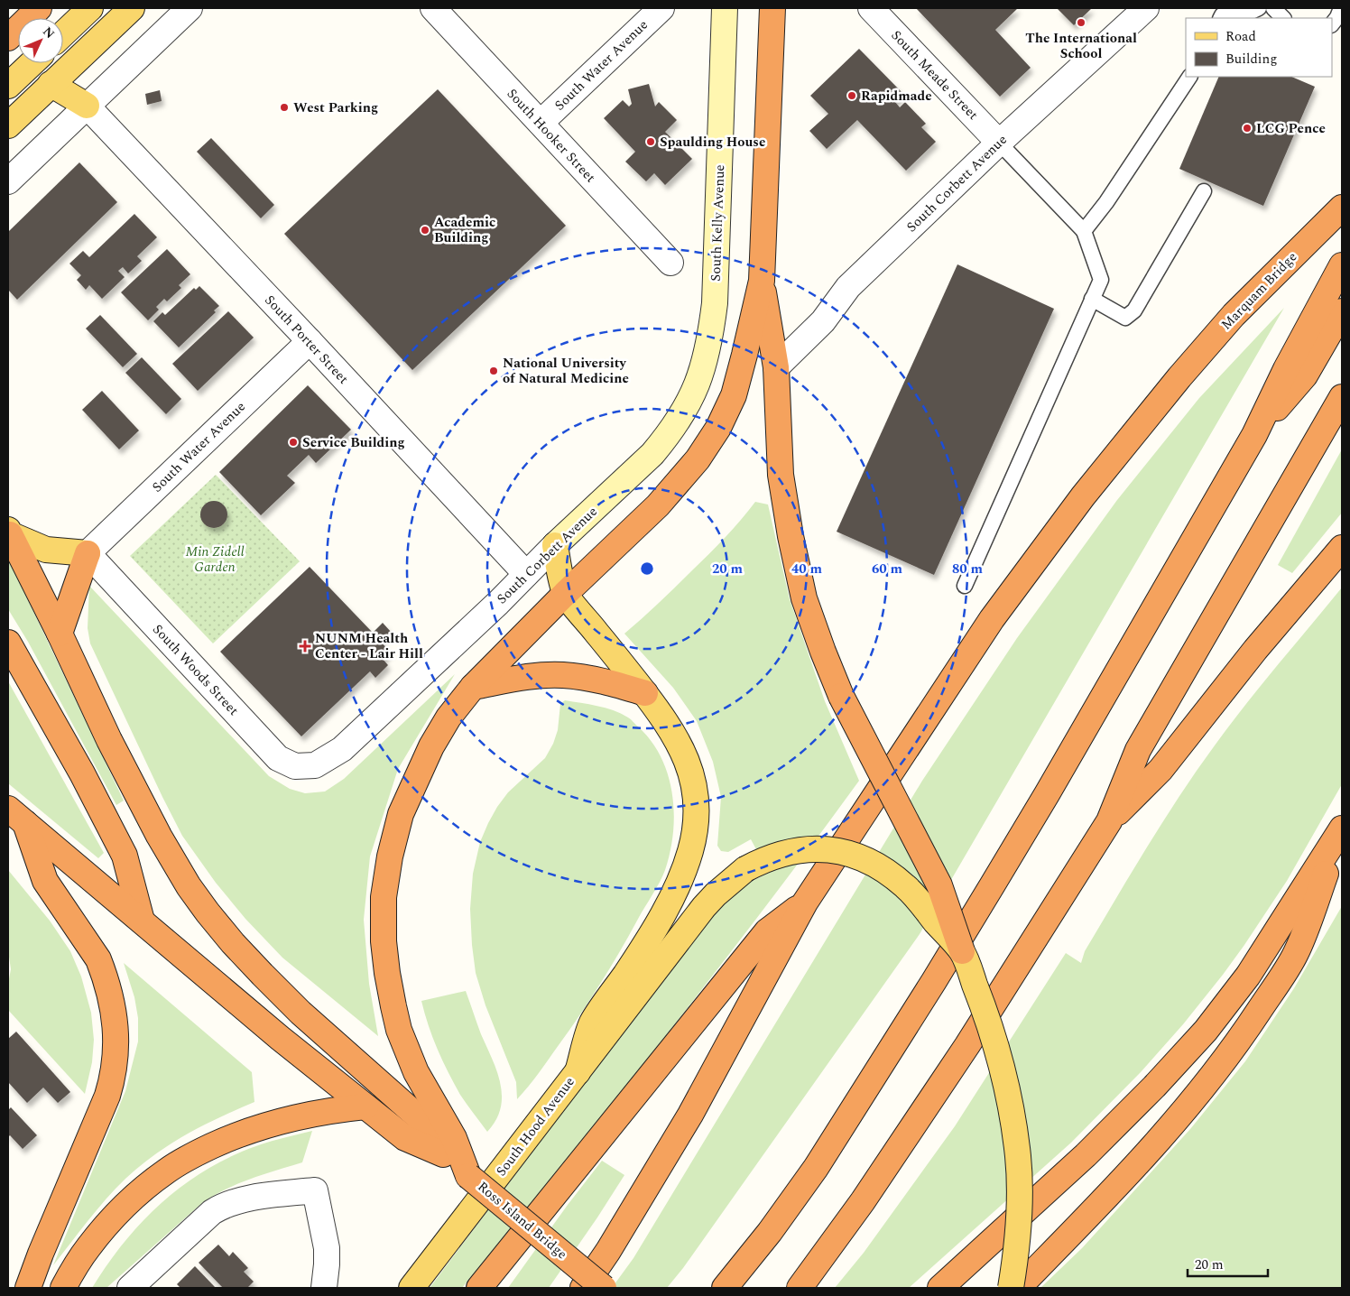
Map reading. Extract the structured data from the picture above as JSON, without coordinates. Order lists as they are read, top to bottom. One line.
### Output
{"streets":{"highway":["Marquam Bridge","Ross Island Bridge"],"main road":["South Hood Avenue"],"street":["South Water Avenue","South Meade Street","South Hooker Street","South Corbett Avenue","South Kelly Avenue","South Porter Street","South Woods Street"]},"crossings":[["South Water Avenue","South Hooker Street"],["South Water Avenue","South Porter Street"],["South Water Avenue","South Woods Street"],["South Meade Street","South Corbett Avenue"],["South Corbett Avenue","South Kelly Avenue"],["South Corbett Avenue","South Porter Street"],["South Corbett Avenue","South Woods Street"]],"parks":["Min Zidell Garden"],"places":{"other":["The International School","Rapidmade","West Parking","LCG Pence","Spaulding House","Academic Building","National University of Natural Medicine","Service Building"],"health":["NUNM Health Center - Lair Hill"]},"legend":["Road","Building"],"scale_bar":"20 m","north":"top right","rings":["20 m","40 m","60 m","80 m"]}
